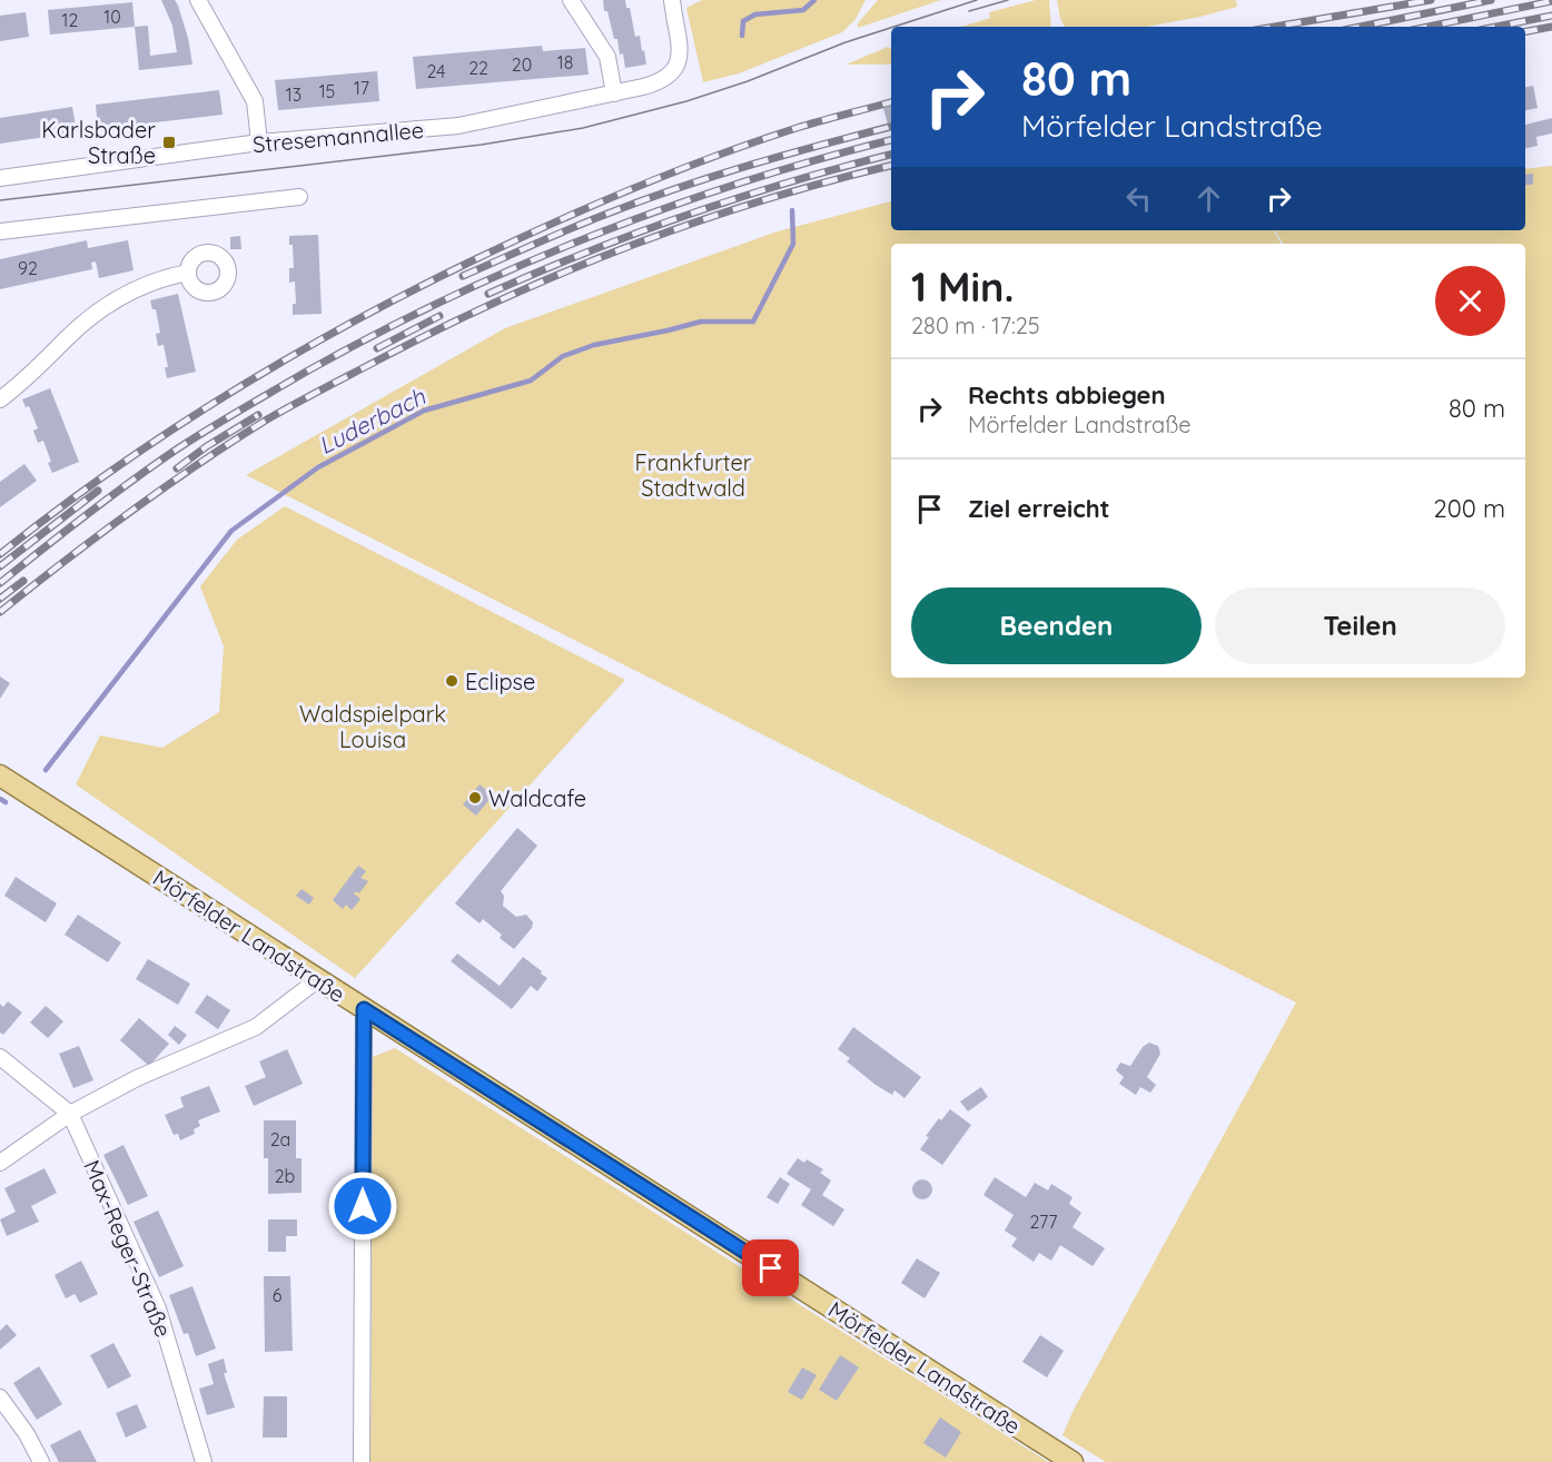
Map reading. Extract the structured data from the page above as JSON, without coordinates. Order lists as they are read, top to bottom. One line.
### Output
{"streets":{"main road":["Mörfelder Landstraße"],"street":["Stresemannallee","Max-Reger-Straße"]},"water":["Luderbach"],"parks":["Frankfurter Stadtwald","Waldspielpark Louisa"],"places":{"transit":["Karlsbader Straße"],"other":["Eclipse","Waldcafe"]},"house_numbers":["10","12","18","20","22","24","17","15","13","92","2a","2b","277","6"],"page":{"turn":["80 m","Mörfelder Landstraße"],"heading":["1 Min.","280 m · 17:25"],"list":[{"name":"Rechts abbiegen","note":"Mörfelder Landstraße","value":"80 m"},{"name":"Ziel erreicht","value":"200 m"}],"buttons":["Beenden","Teilen"]}}
